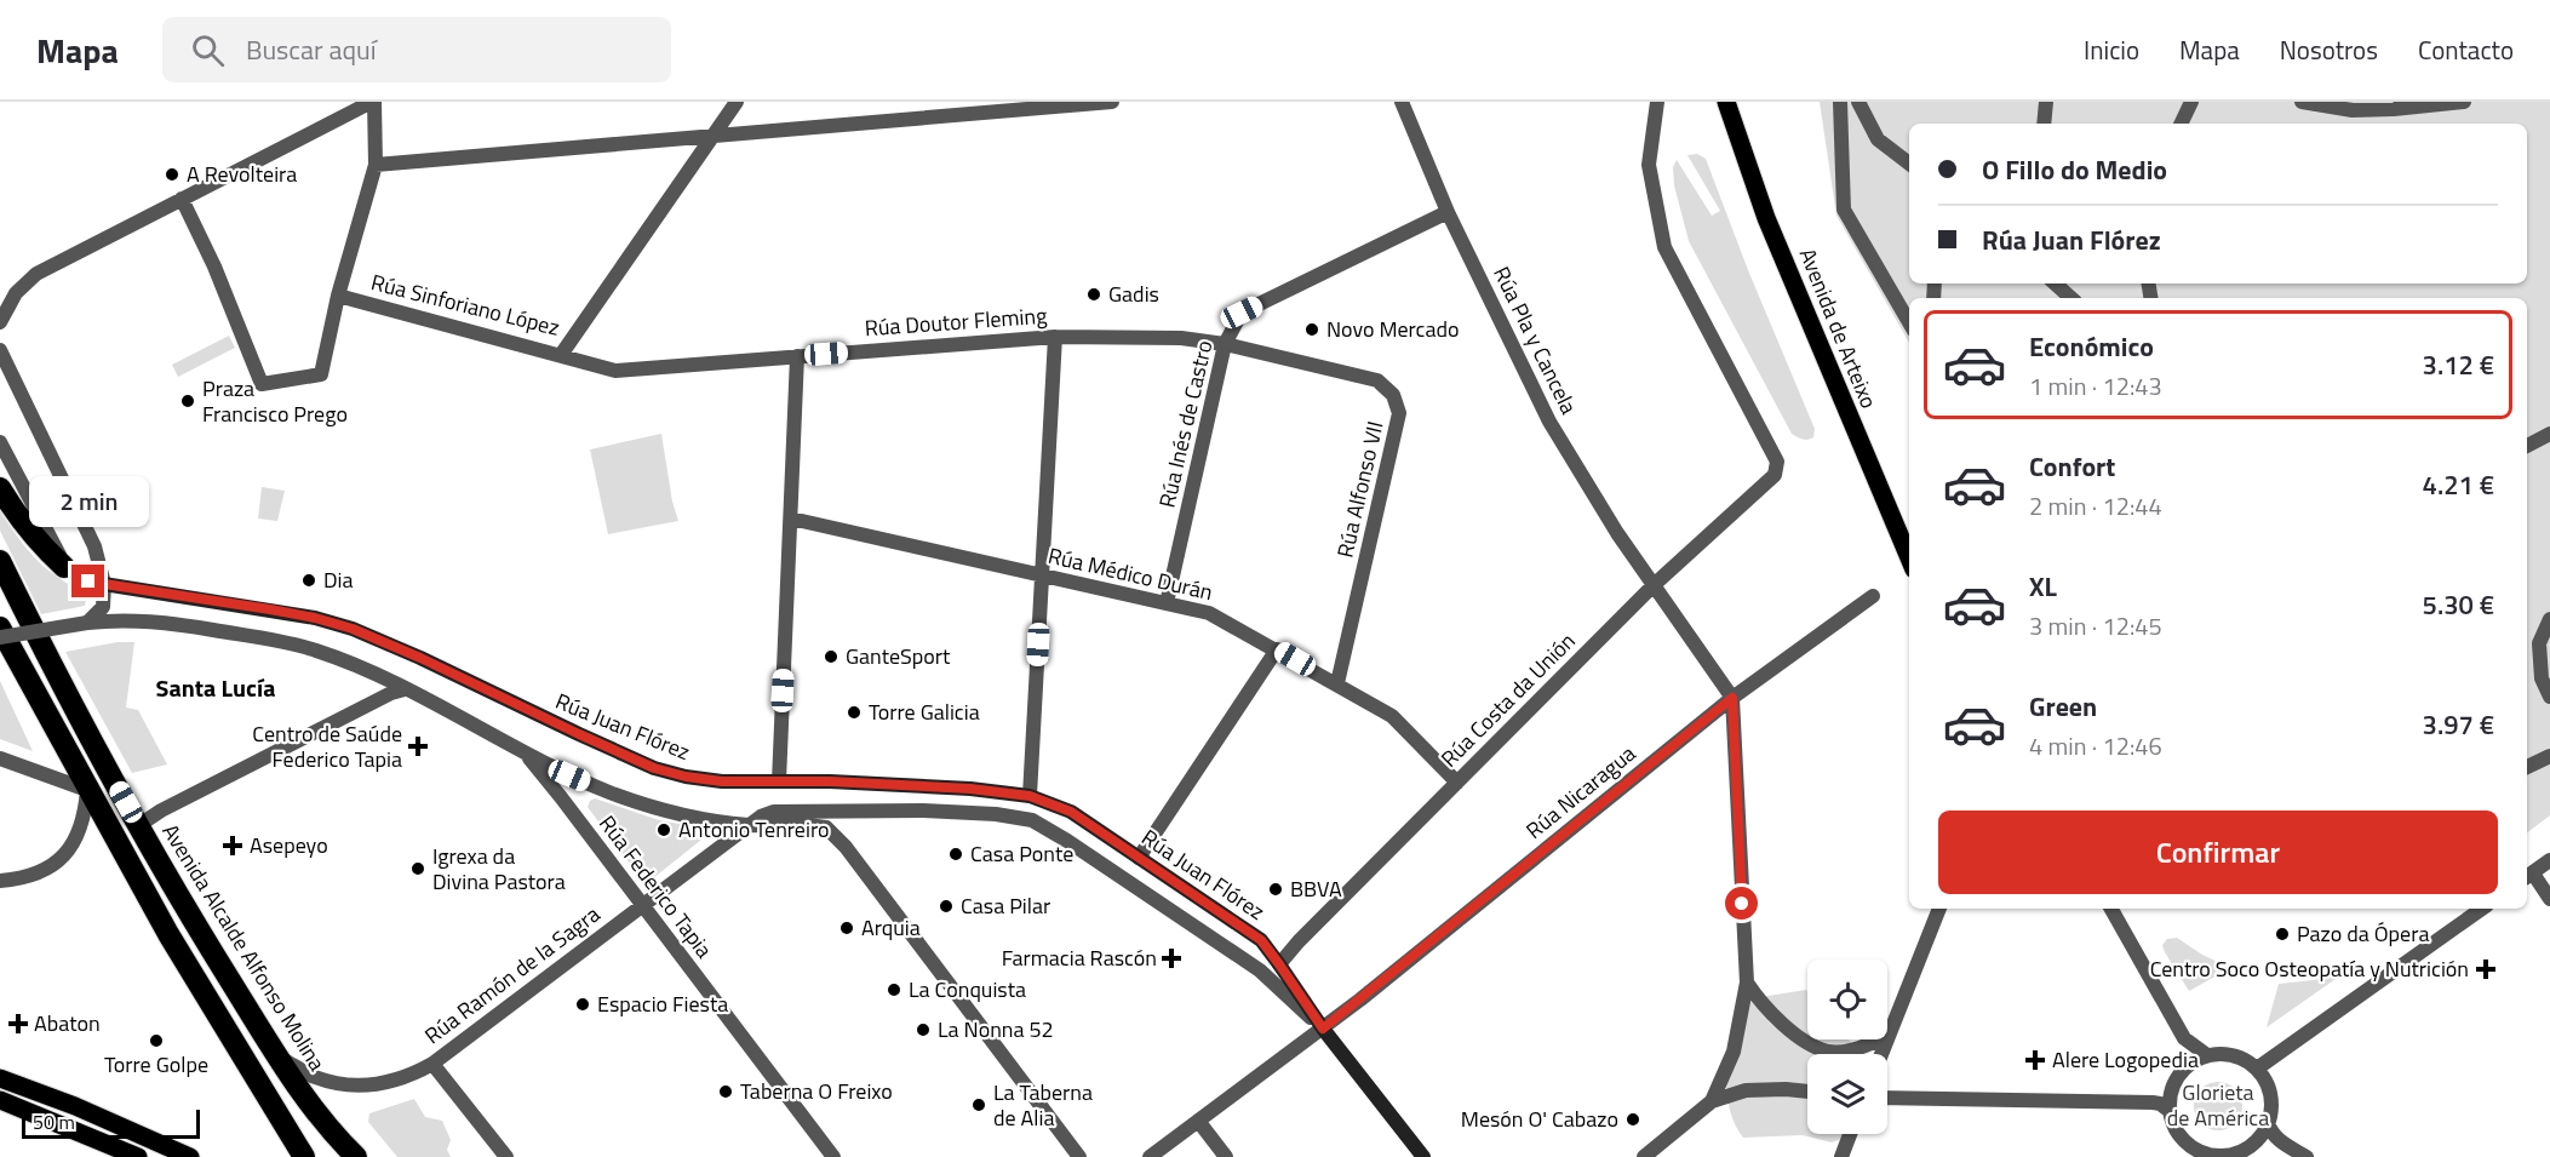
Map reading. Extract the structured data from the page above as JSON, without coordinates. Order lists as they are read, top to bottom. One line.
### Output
{"streets":{"highway":["Avenida Alcalde Alfonso Molina"],"main road":["Avenida de Arteixo","Rúa Juan Flórez"],"street":["Rúa Sinforiano López","Rúa Doutor Fleming","Rúa Pla y Cancela","Rúa Inés de Castro","Rúa Alfonso VII","Rúa Médico Durán","Rúa Costa da Unión","Rúa Nicaragua","Rúa Federico Tapia","Rúa Ramón de la Sagra"]},"crossings":[["Rúa Sinforiano López","Rúa Doutor Fleming"],["Rúa Doutor Fleming","Rúa Inés de Castro"],["Rúa Doutor Fleming","Rúa Alfonso VII"],["Rúa Pla y Cancela","Rúa Inés de Castro"],["Rúa Pla y Cancela","Rúa Costa da Unión"],["Rúa Pla y Cancela","Rúa Nicaragua"],["Rúa Inés de Castro","Rúa Alfonso VII"],["Rúa Inés de Castro","Rúa Médico Durán"],["Rúa Alfonso VII","Rúa Médico Durán"],["Rúa Médico Durán","Rúa Costa da Unión"],["Rúa Costa da Unión","Rúa Juan Flórez"],["Rúa Juan Flórez","Rúa Nicaragua"],["Rúa Juan Flórez","Rúa Federico Tapia"],["Rúa Juan Flórez","Rúa Ramón de la Sagra"],["Rúa Federico Tapia","Rúa Ramón de la Sagra"],["Avenida Alcalde Alfonso Molina","Rúa Ramón de la Sagra"]],"districts":["Santa Lucía"],"parks":["Glorieta de América"],"places":{"other":["A Revolteira","Gadis","Novo Mercado","Praza Francisco Prego","Dia","GanteSport","Torre Galicia","Antonio Tenreiro","Casa Ponte","Igrexa da Divina Pastora","BBVA","Casa Pilar","Arquia","Pazo da Ópera","La Conquista","Espacio Fiesta","La Nonna 52","Torre Golpe","Taberna O Freixo","La Taberna de Alia","Mesón O' Cabazo"],"health":["Centro de Saúde Federico Tapia","Asepeyo","Farmacia Rascón","Centro Soco Osteopatía y Nutrición","Abaton","Alere Logopedia"]},"scale_bar":"50 m","page":{"header":"Mapa","search":"Buscar aquí","nav":["Inicio","Mapa","Nosotros","Contacto"],"banner":["O Fillo do Medio","Rúa Juan Flórez"],"list":[{"name":"Económico","note":"1 min · 12:43","value":"3.12 €"},{"name":"Confort","note":"2 min · 12:44","value":"4.21 €"},{"name":"XL","note":"3 min · 12:45","value":"5.30 €"},{"name":"Green","note":"4 min · 12:46","value":"3.97 €"}],"bubble":"2 min","buttons":"Confirmar","scale":"50 m"}}
